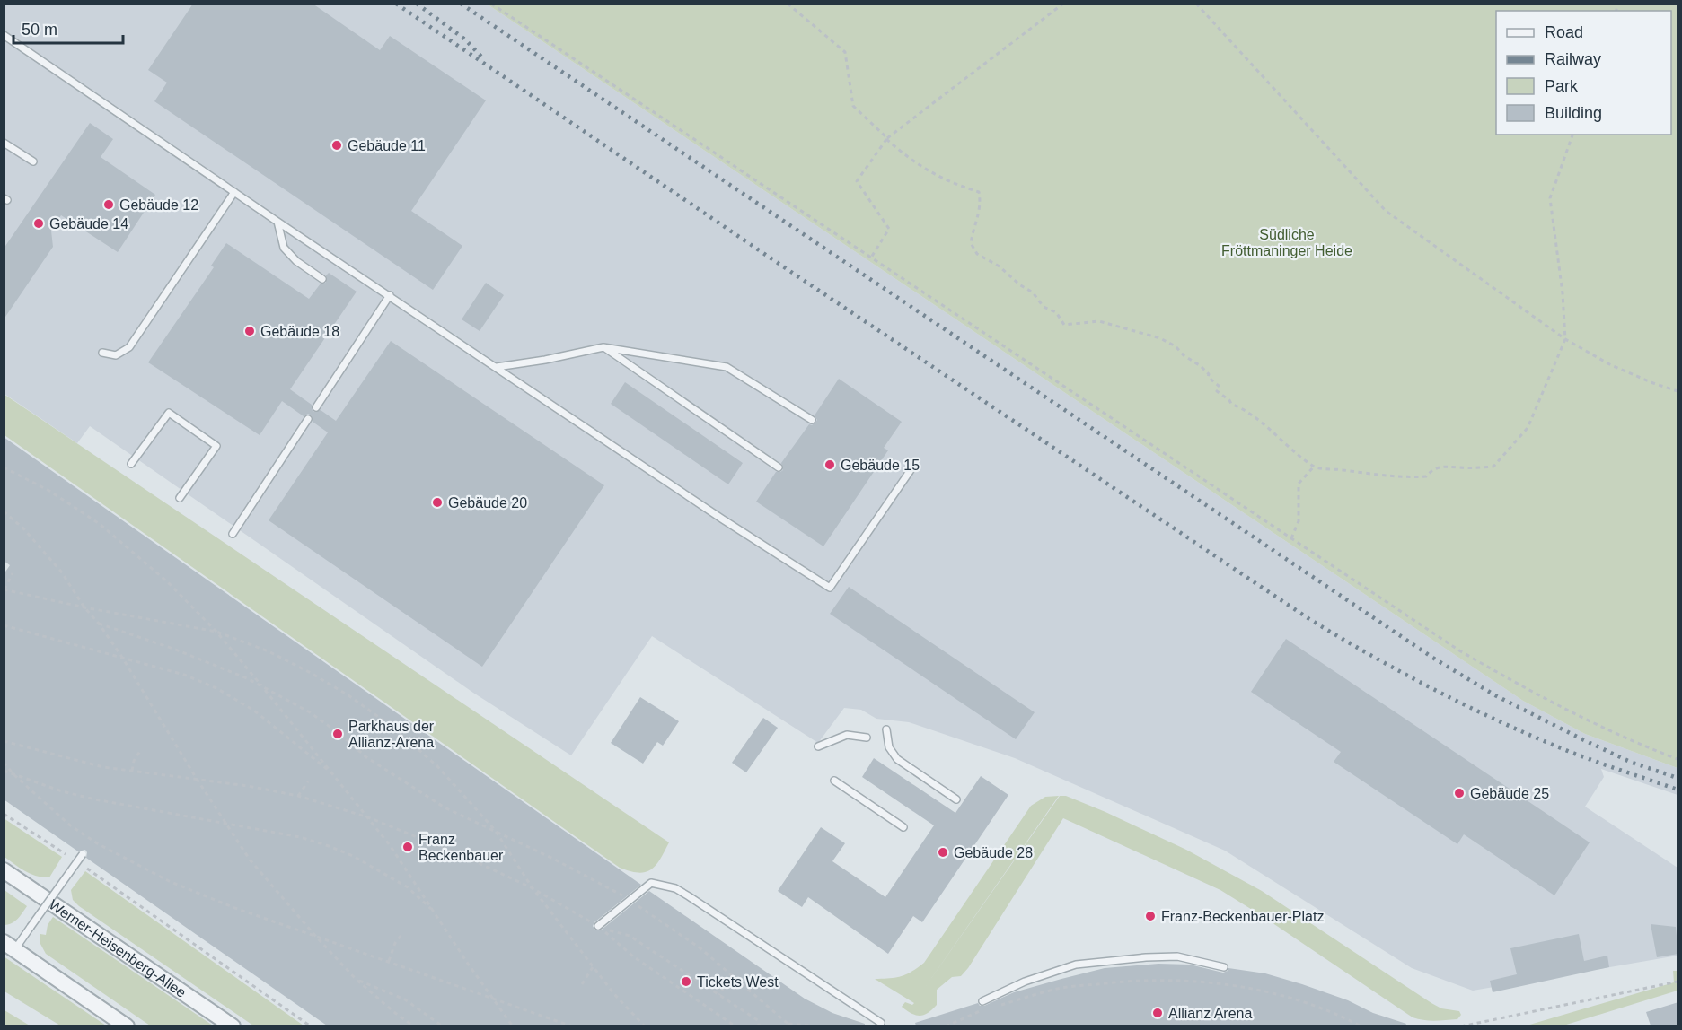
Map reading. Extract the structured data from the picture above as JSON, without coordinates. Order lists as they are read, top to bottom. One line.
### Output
{"streets":{"street":["Werner-Heisenberg-Allee"]},"parks":["Südliche Fröttmaninger Heide"],"places":["Gebäude 11","Gebäude 12","Gebäude 14","Gebäude 18","Gebäude 15","Gebäude 20","Parkhaus der Allianz-Arena","Gebäude 25","Franz Beckenbauer","Gebäude 28","Franz-Beckenbauer-Platz","Tickets West","Allianz Arena"],"legend":["Road","Railway","Park","Building"],"scale_bar":"50 m"}
